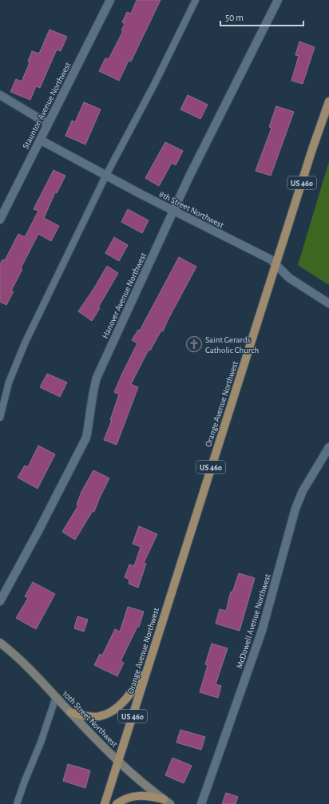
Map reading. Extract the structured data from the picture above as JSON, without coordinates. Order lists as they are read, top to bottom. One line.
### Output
{"streets":{"main road":["US 460","Orange Avenue Northwest","10th Street Northwest"],"street":["Staunton Avenue Northwest","8th Street Northwest","Hanover Avenue Northwest","McDowell Avenue Northwest"]},"crossings":[["Staunton Avenue Northwest","8th Street Northwest"],["8th Street Northwest","Hanover Avenue Northwest"],["8th Street Northwest","Orange Avenue Northwest"],["Orange Avenue Northwest","10th Street Northwest"]],"places":{"church":["Saint Gerards Catholic Church"]},"scale_bar":"50 m"}
